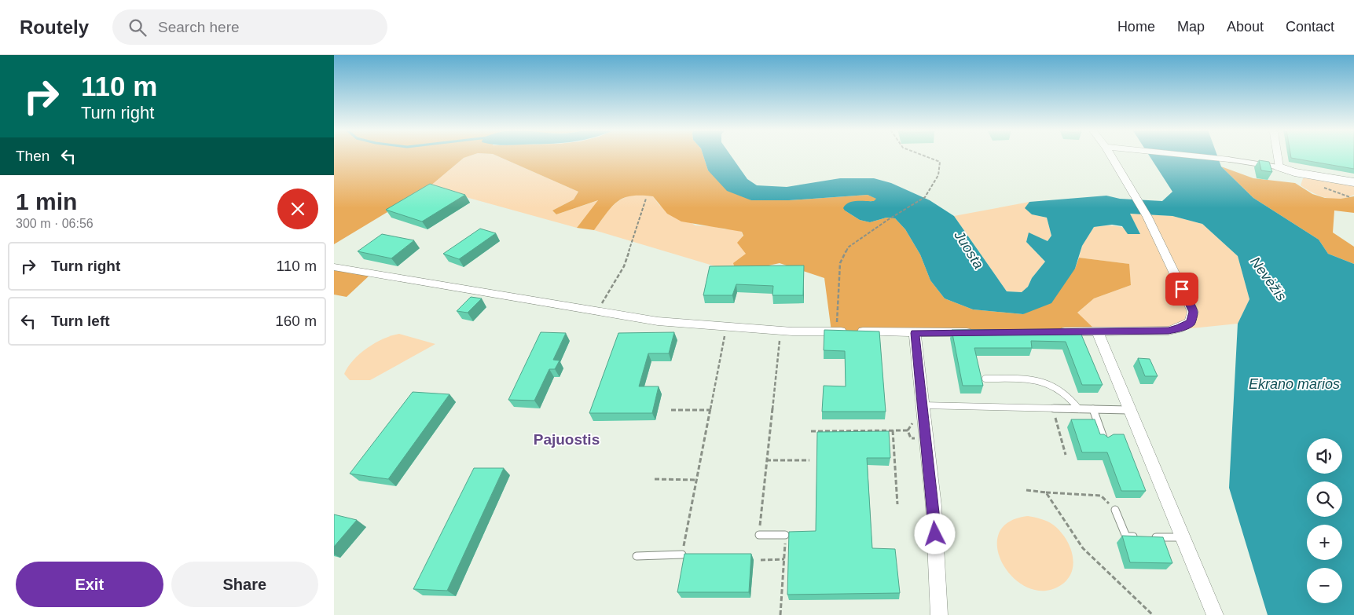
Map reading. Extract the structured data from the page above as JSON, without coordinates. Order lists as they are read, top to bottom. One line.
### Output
{"districts":["Pajuostis"],"water":["Juosta","Nevėžis","Ekrano marios"],"page":{"header":"Routely","search":"Search here","nav":["Home","Map","About","Contact"],"turn":["110 m","Turn right"],"then":"Then","heading":["1 min","300 m · 06:56"],"list":[{"name":"Turn right","value":"110 m"},{"name":"Turn left","value":"160 m"}],"map_buttons":["+","−"],"buttons":["Exit","Share"]}}
